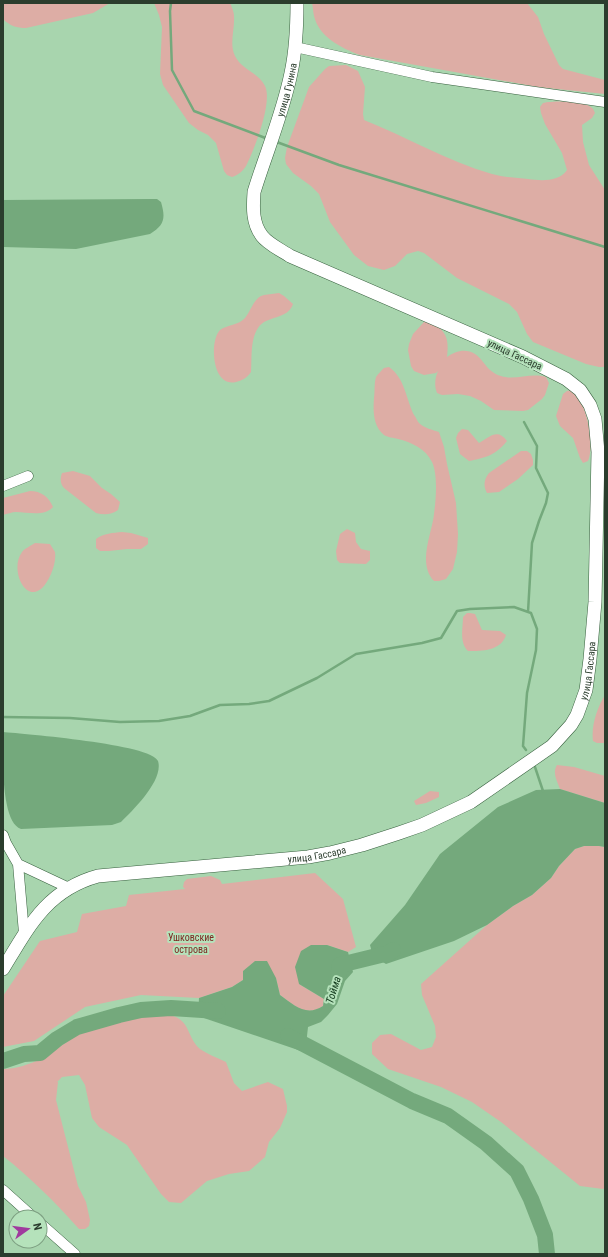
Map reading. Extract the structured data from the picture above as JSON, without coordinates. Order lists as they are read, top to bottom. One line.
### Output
{"streets":{"main road":["улица Гунина","улица Гассара"]},"crossings":[["улица Гунина","улица Гассара"]],"water":["Тойма"],"parks":["Ушковские острова"],"north":"right"}
